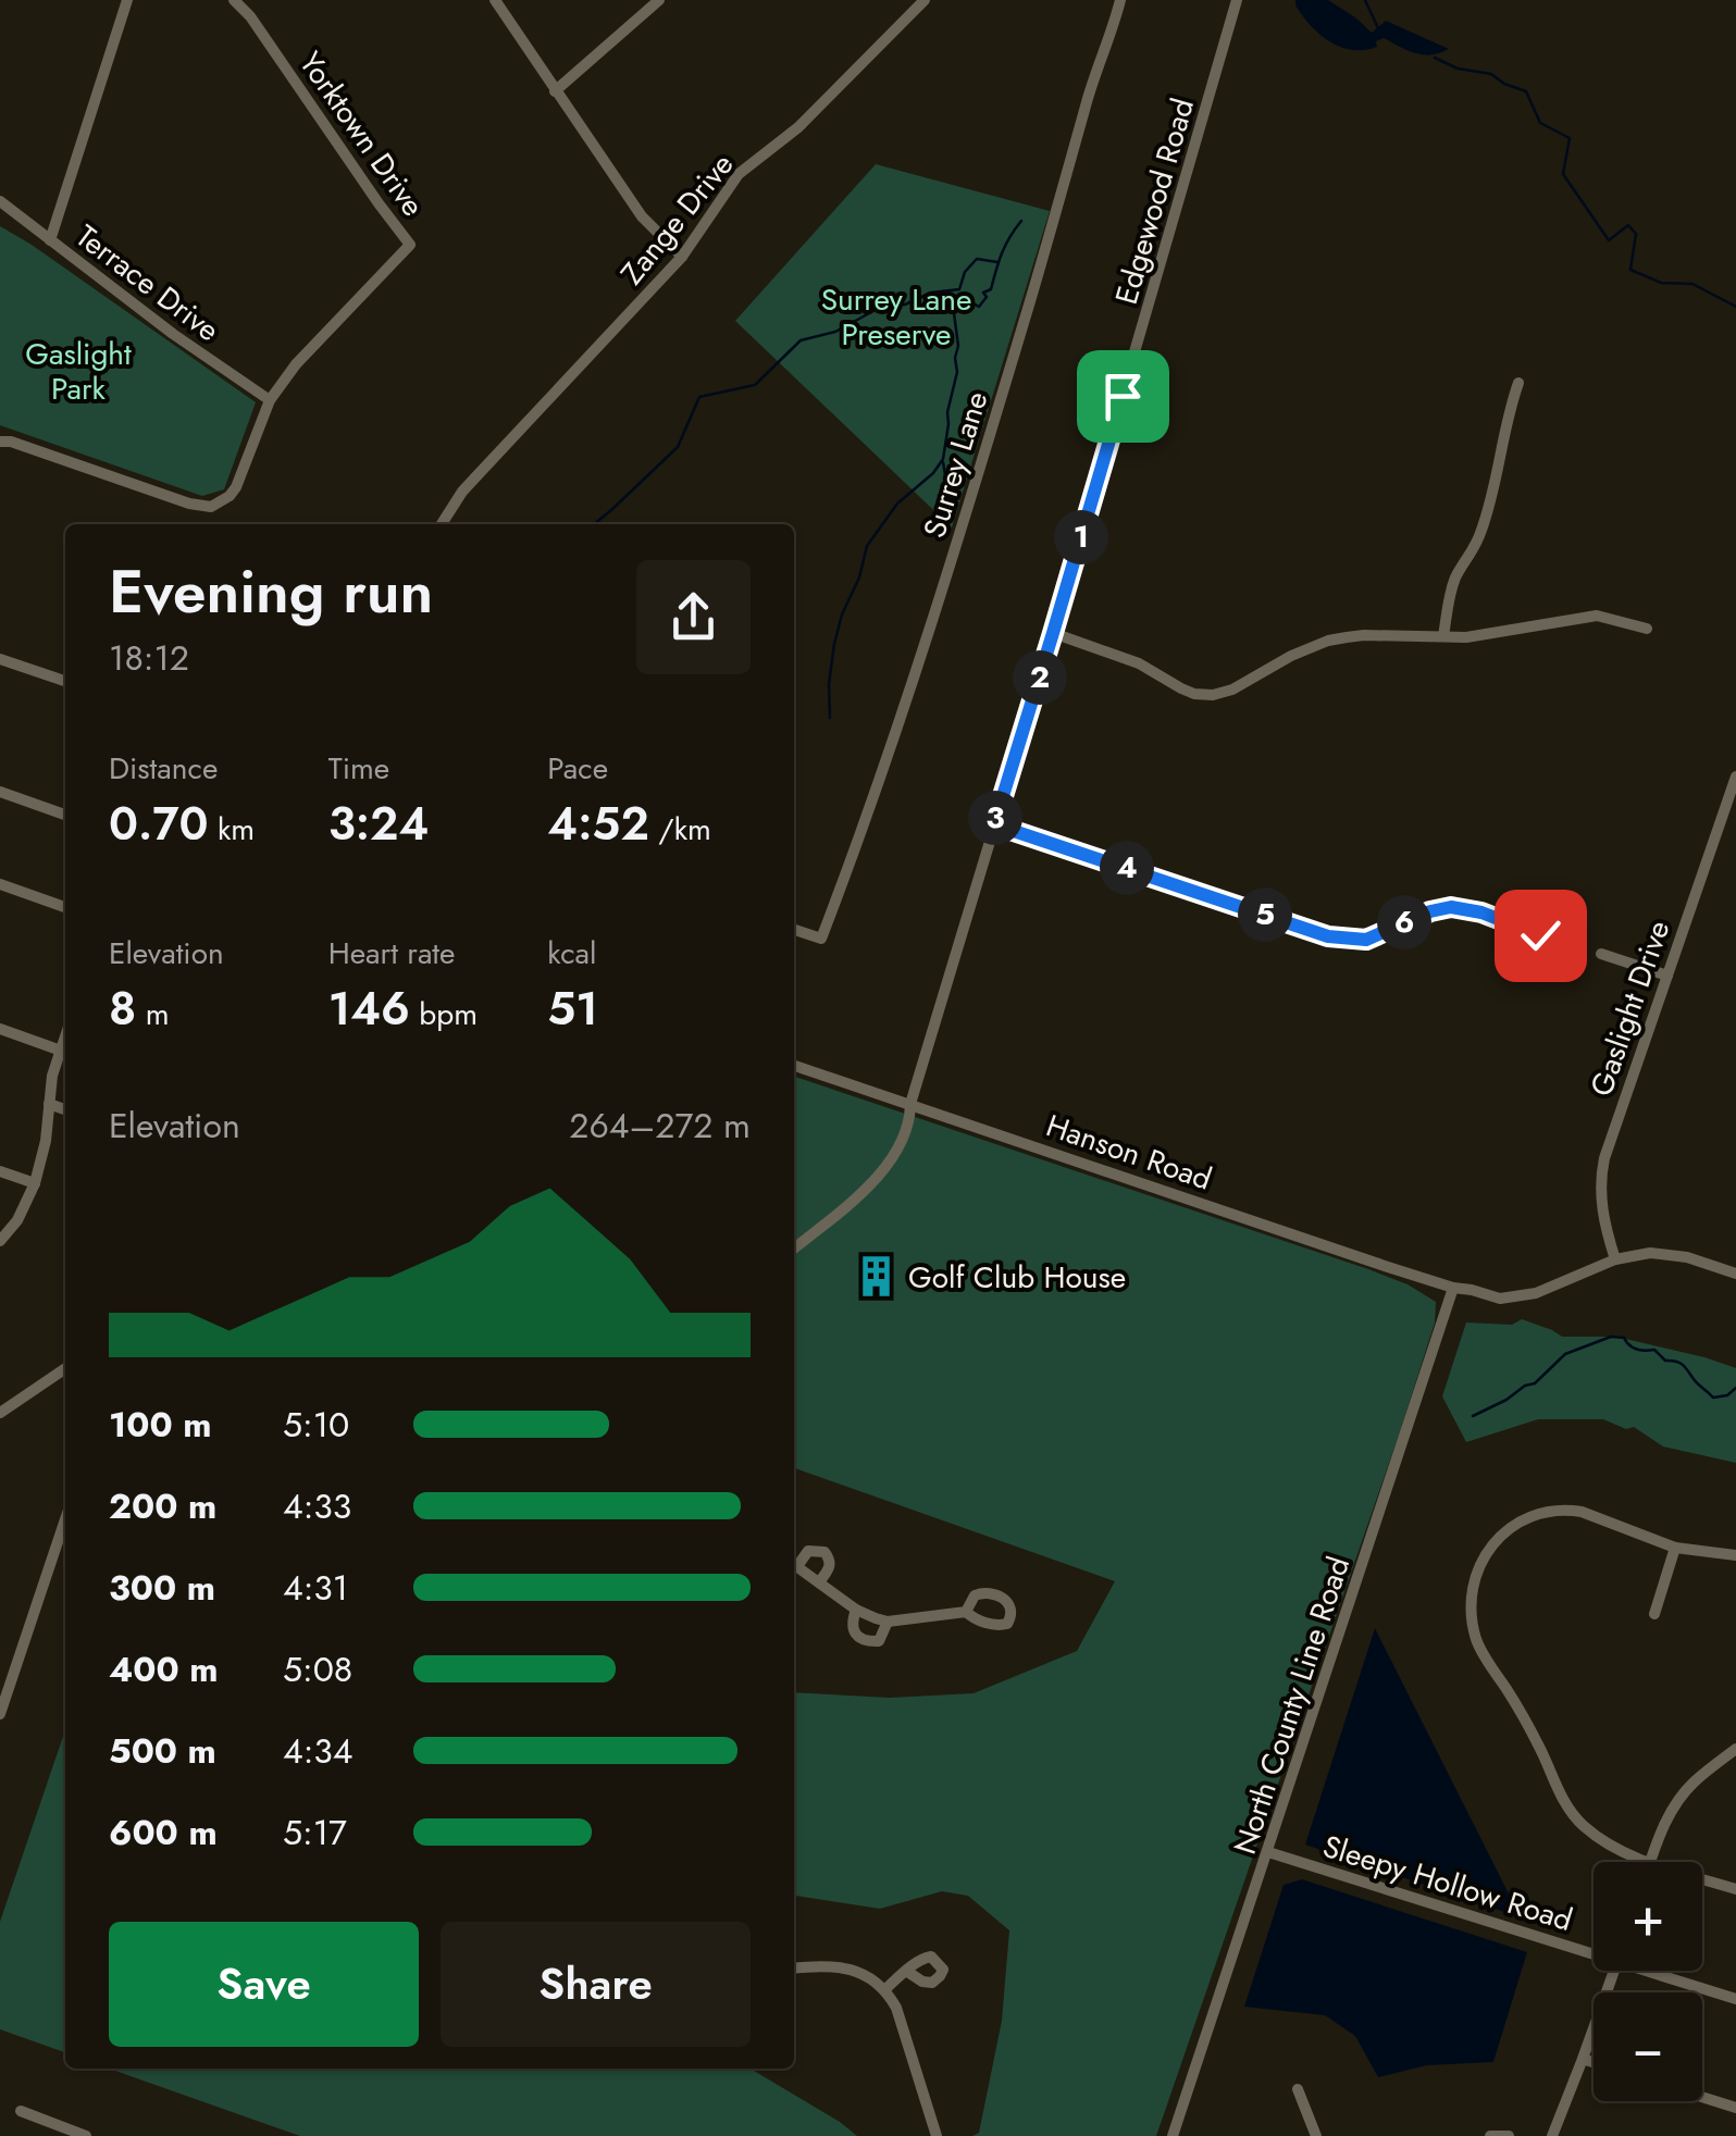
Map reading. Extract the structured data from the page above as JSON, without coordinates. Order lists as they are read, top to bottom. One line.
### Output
{"streets":{"street":["Yorktown Drive","Edgewood Road","Zange Drive","Terrace Drive","Surrey Lane","Gaslight Drive","Hanson Road","North County Line Road","Sleepy Hollow Road"]},"crossings":[["Yorktown Drive","Terrace Drive"],["Edgewood Road","Hanson Road"],["Gaslight Drive","Hanson Road"],["Hanson Road","North County Line Road"],["North County Line Road","Sleepy Hollow Road"]],"parks":["Surrey Lane Preserve","Gaslight Park"],"places":{"building":["Golf Club House"]},"page":{"pins":["1","2","3","4","5","6"],"heading":["Evening run","18:12"],"stats":[["Distance","0.70 km"],["Time","3:24"],["Pace","4:52 /km"],["Elevation","8 m"],["Heart rate","146 bpm"],["kcal","51"]],"chart":["Elevation","264–272 m"],"list":[{"name":"100 m","note":"5:10"},{"name":"200 m","note":"4:33"},{"name":"300 m","note":"4:31"},{"name":"400 m","note":"5:08"},{"name":"500 m","note":"4:34"},{"name":"600 m","note":"5:17"}],"map_buttons":["+","−"],"buttons":["Save","Share"]}}
